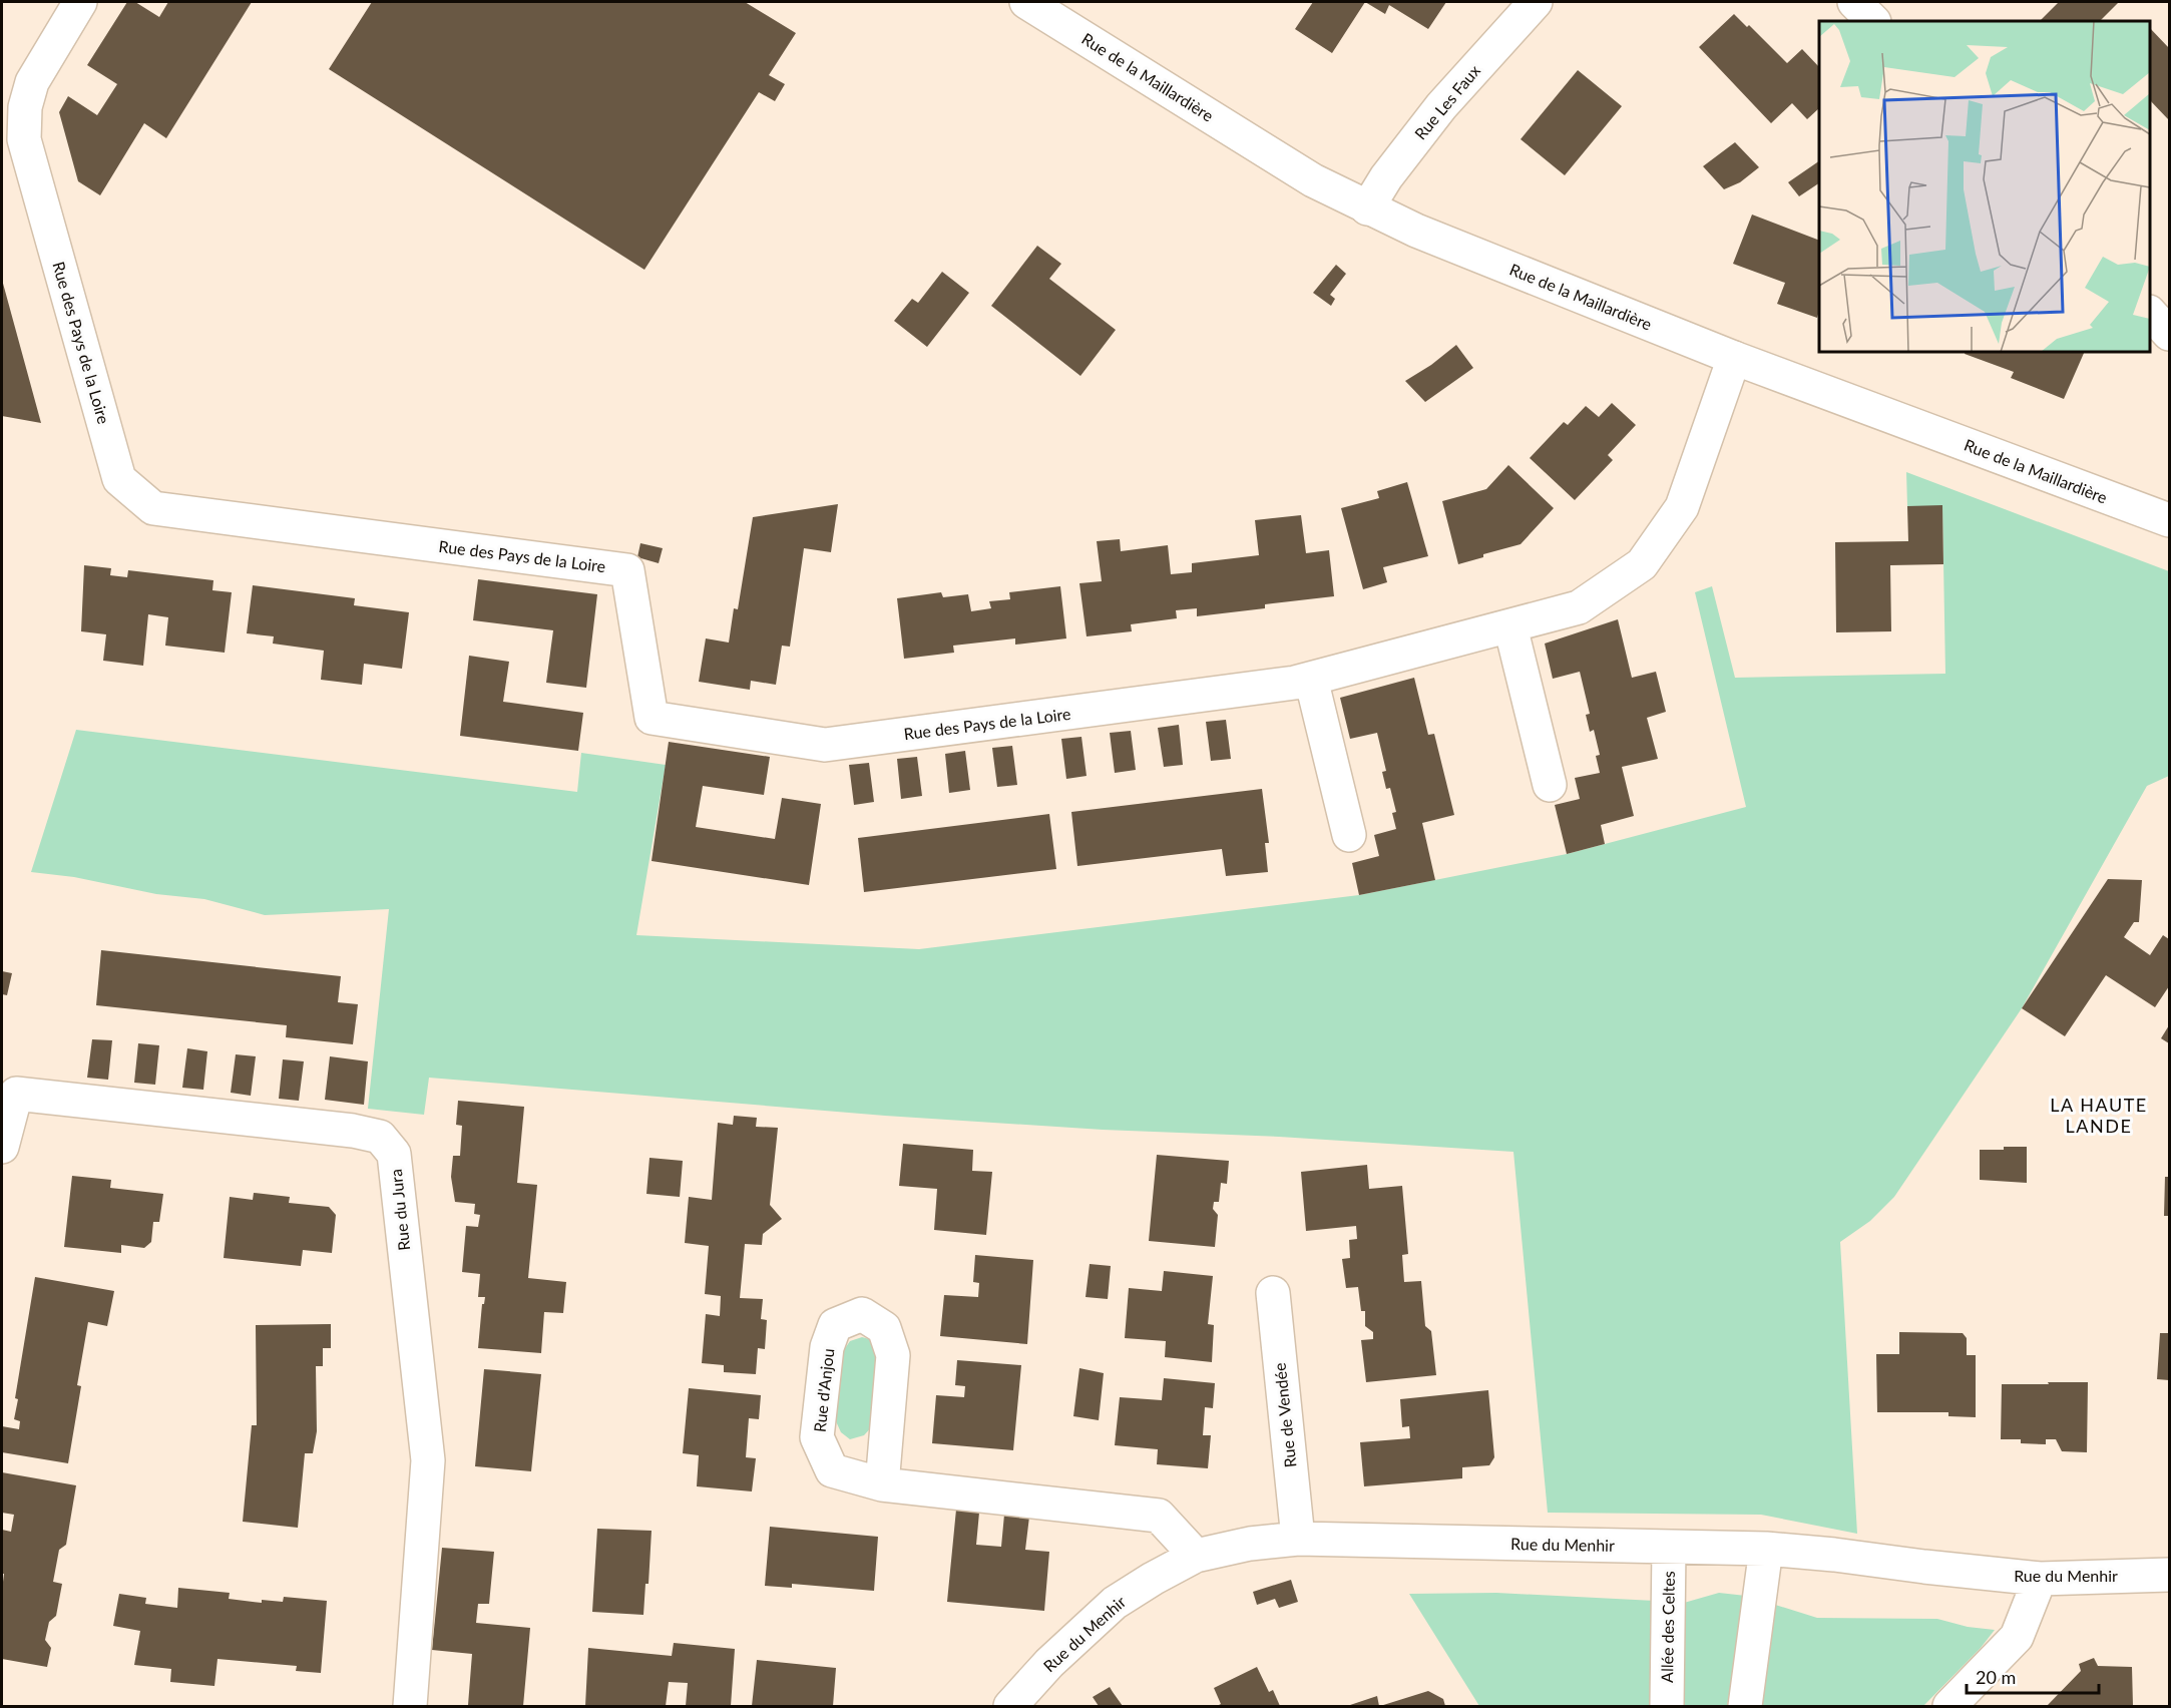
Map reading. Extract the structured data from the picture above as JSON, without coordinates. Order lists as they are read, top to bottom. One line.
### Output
{"streets":{"street":["Rue de la Maillardière","Rue Les Faux","Rue des Pays de la Loire","Rue du Jura","Rue d'Anjou","Rue de Vendée","Rue du Menhir","Allée des Celtes"]},"crossings":[["Rue de la Maillardière","Rue Les Faux"],["Rue de la Maillardière","Rue des Pays de la Loire"],["Rue d'Anjou","Rue du Menhir"],["Rue de Vendée","Rue du Menhir"],["Rue du Menhir","Allée des Celtes"]],"districts":["LA HAUTE LANDE"],"scale_bar":"20 m"}
